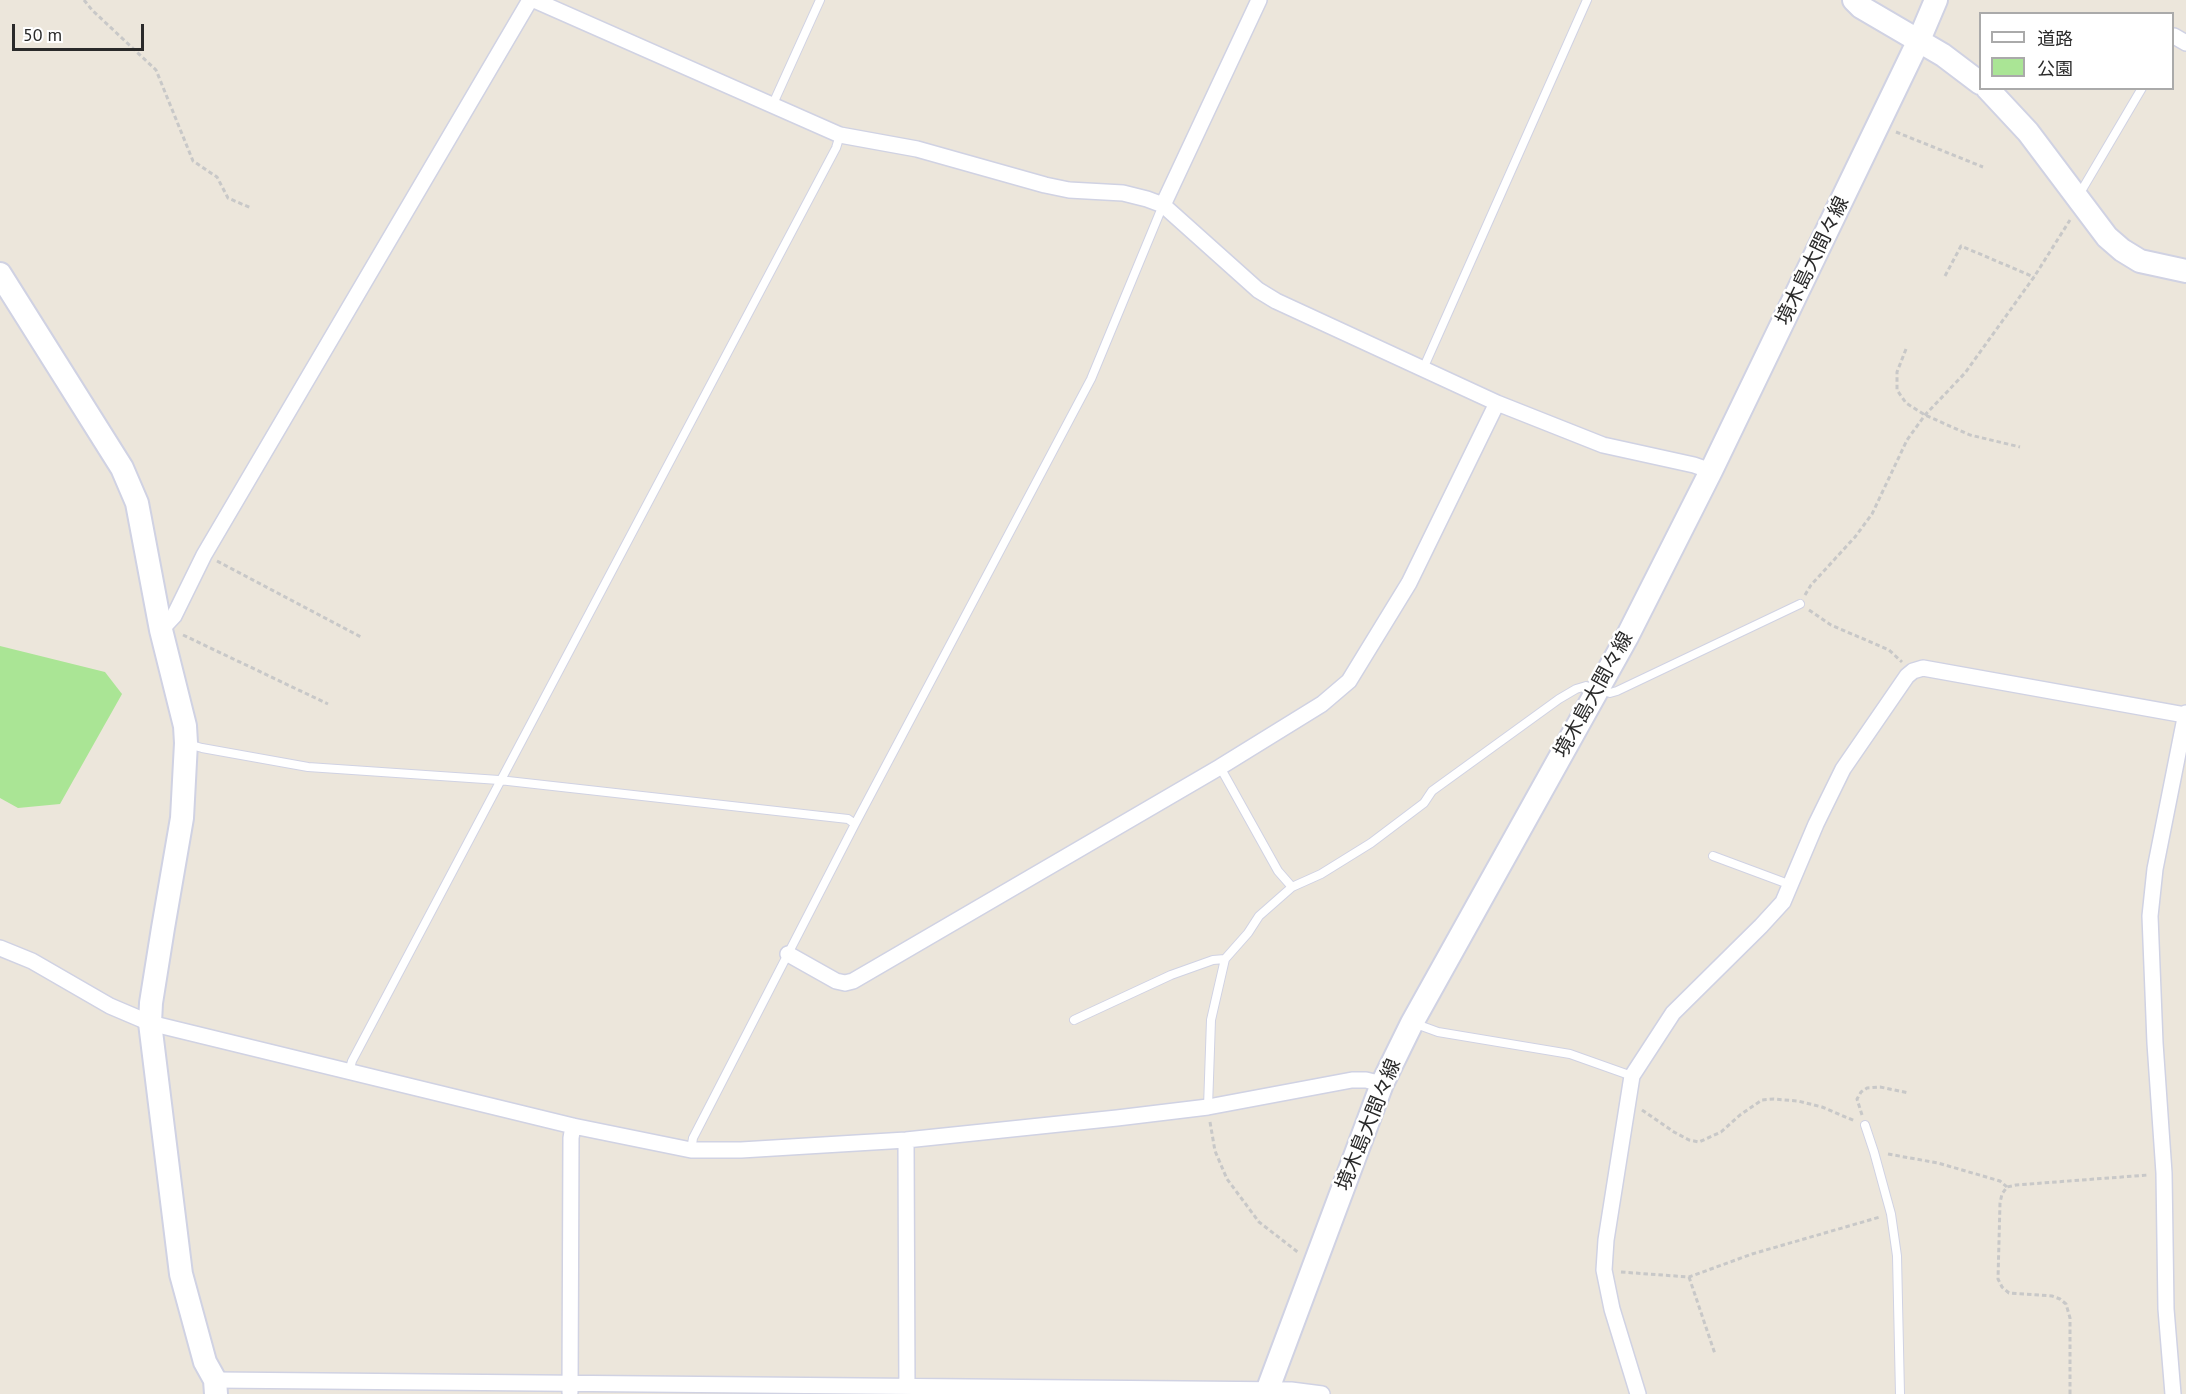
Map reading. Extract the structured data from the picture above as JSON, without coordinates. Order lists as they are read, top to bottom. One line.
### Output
{"streets":{"street":["境木島大間々線"]},"legend":["道路","公園"],"scale_bar":"50 m"}
